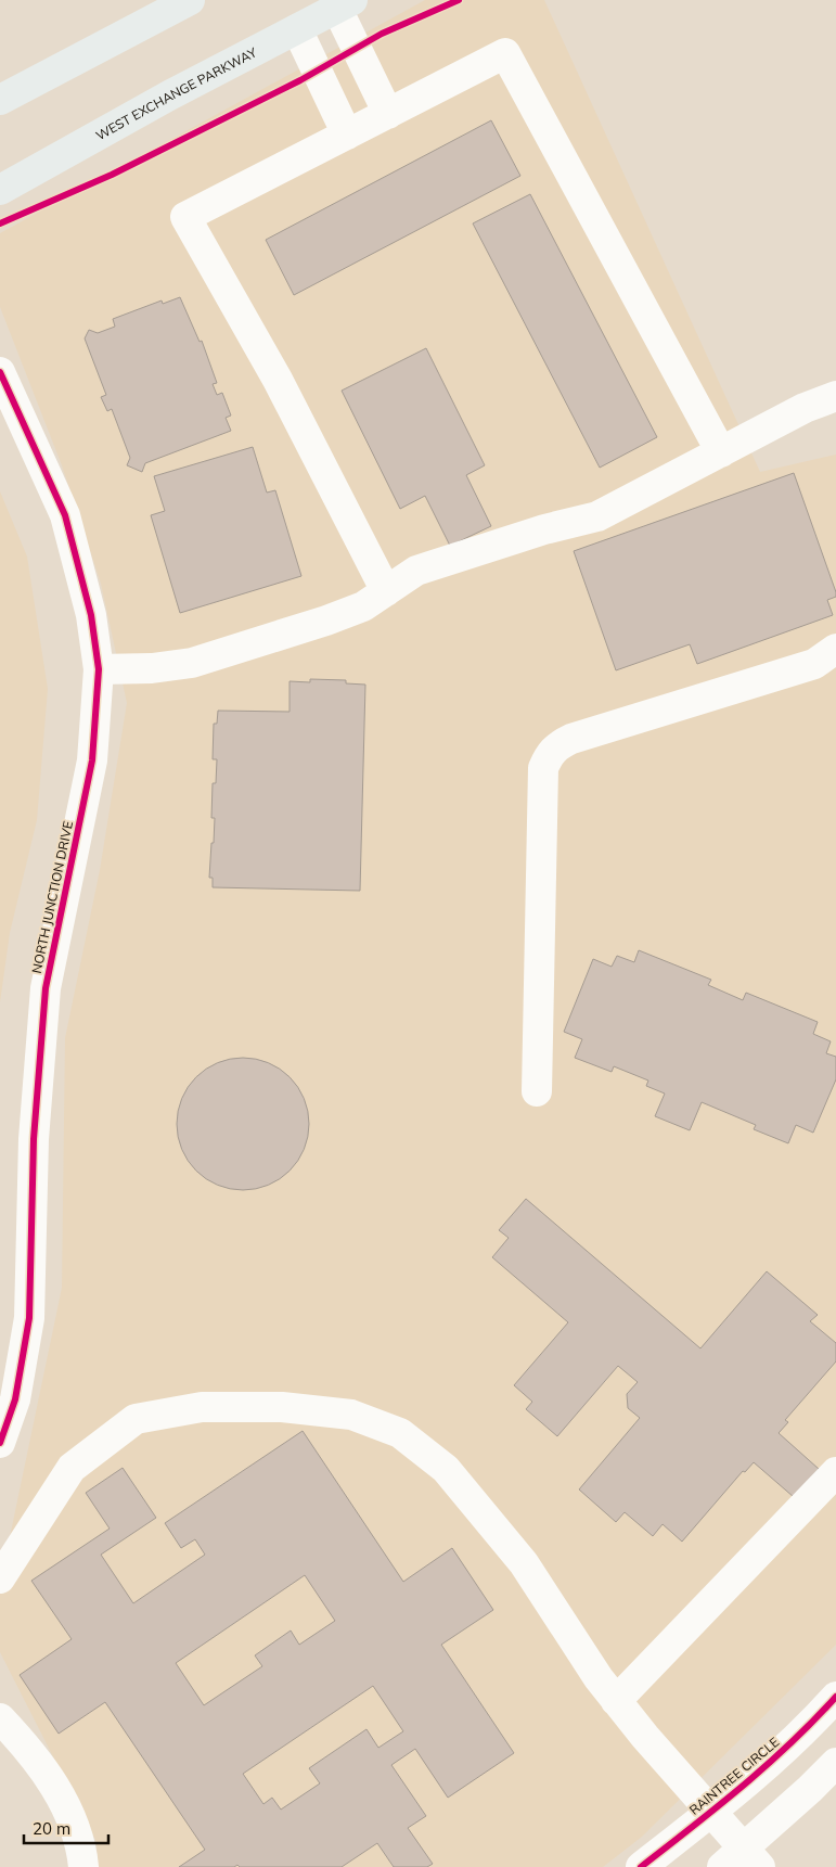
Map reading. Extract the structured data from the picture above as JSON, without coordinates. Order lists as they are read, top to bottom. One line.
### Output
{"streets":{"main road":["WEST EXCHANGE PARKWAY"],"street":["NORTH JUNCTION DRIVE","RAINTREE CIRCLE"]},"scale_bar":"20 m"}
